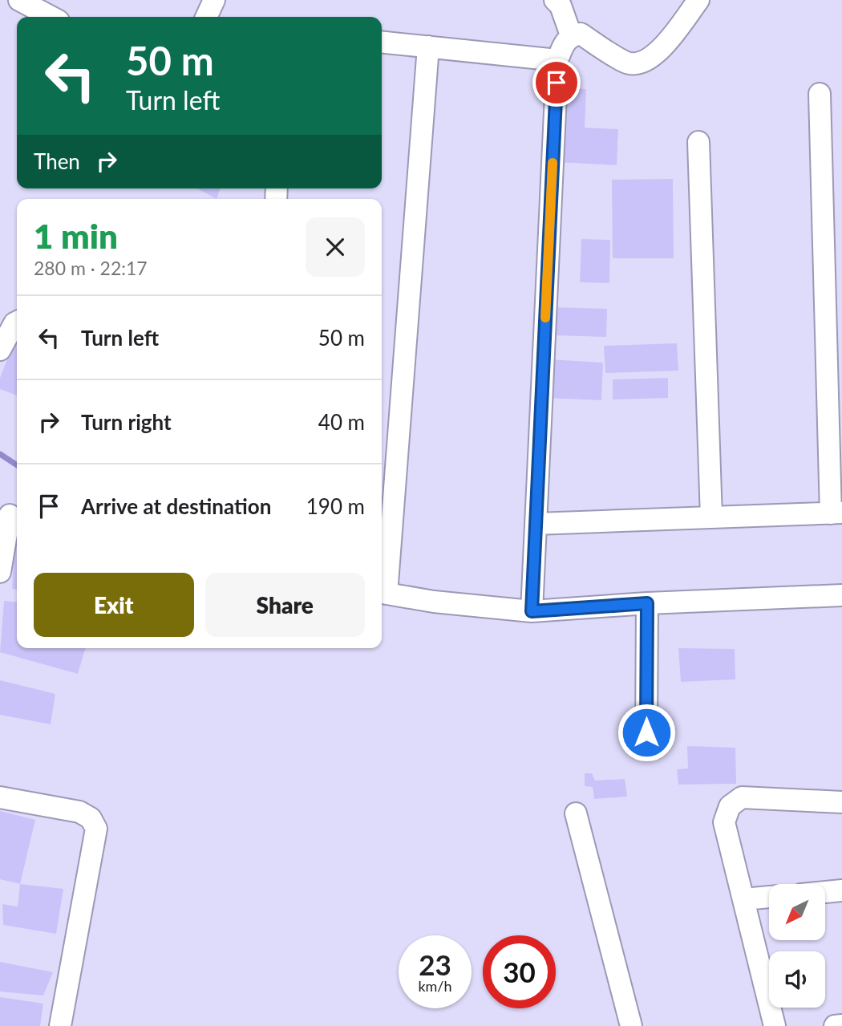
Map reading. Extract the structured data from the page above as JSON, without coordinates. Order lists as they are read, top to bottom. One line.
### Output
{"north":"bottom left","page":{"turn":["50 m","Turn left"],"then":"Then","heading":["1 min","280 m · 22:17"],"list":[{"name":"Turn left","value":"50 m"},{"name":"Turn right","value":"40 m"},{"name":"Arrive at destination","value":"190 m"}],"buttons":["Exit","Share"],"speed":"23 km/h","limit":"30"}}
